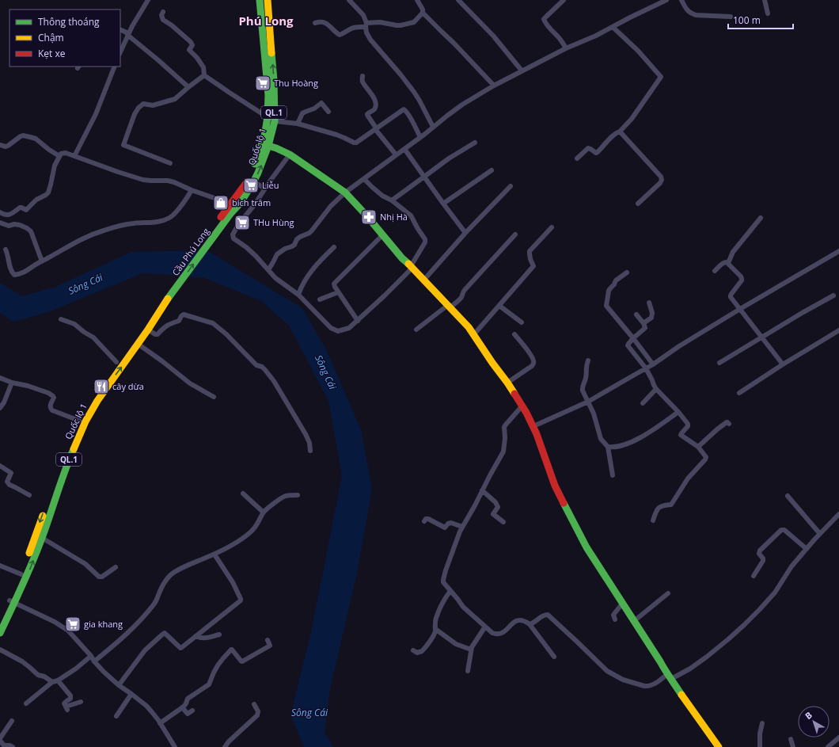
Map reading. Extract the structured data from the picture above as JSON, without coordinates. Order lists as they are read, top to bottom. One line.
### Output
{"streets":{"main road":["QL.1","Quốc lộ 1","Cầu Phú Long"]},"crossings":[["Quốc lộ 1","Cầu Phú Long"]],"districts":["Phú Long"],"water":["Sông Cái"],"places":{"supermarket":["Thu Hoàng","Liễu","THu Hùng","gia khang"],"shop":["bích trâm"],"pharmacy":["Nhị Hà"],"restaurant":["cây dừa"]},"legend":["Thông thoáng","Chậm","Kẹt xe"],"scale_bar":"100 m","north":"top left"}
